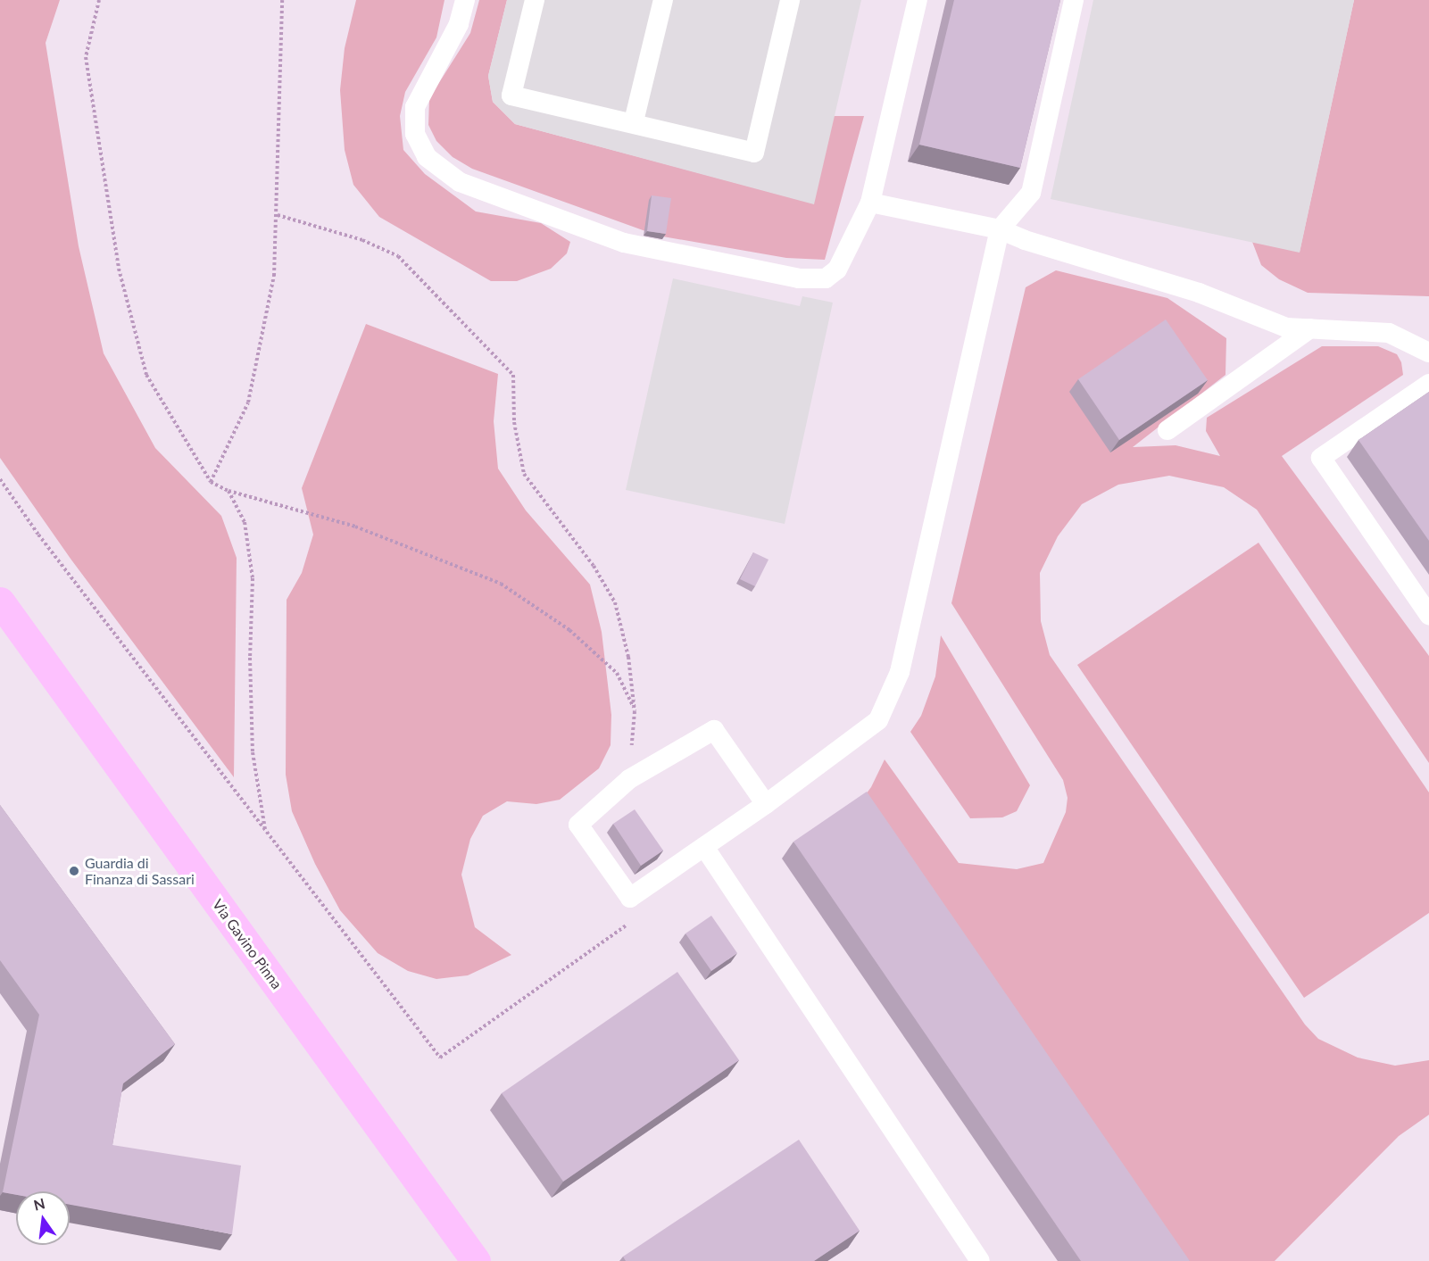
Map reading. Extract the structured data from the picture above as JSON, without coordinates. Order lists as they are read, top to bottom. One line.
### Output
{"streets":{"street":["Via Gavino Pinna"]},"places":["Guardia di Finanza di Sassari"],"north":"top"}
